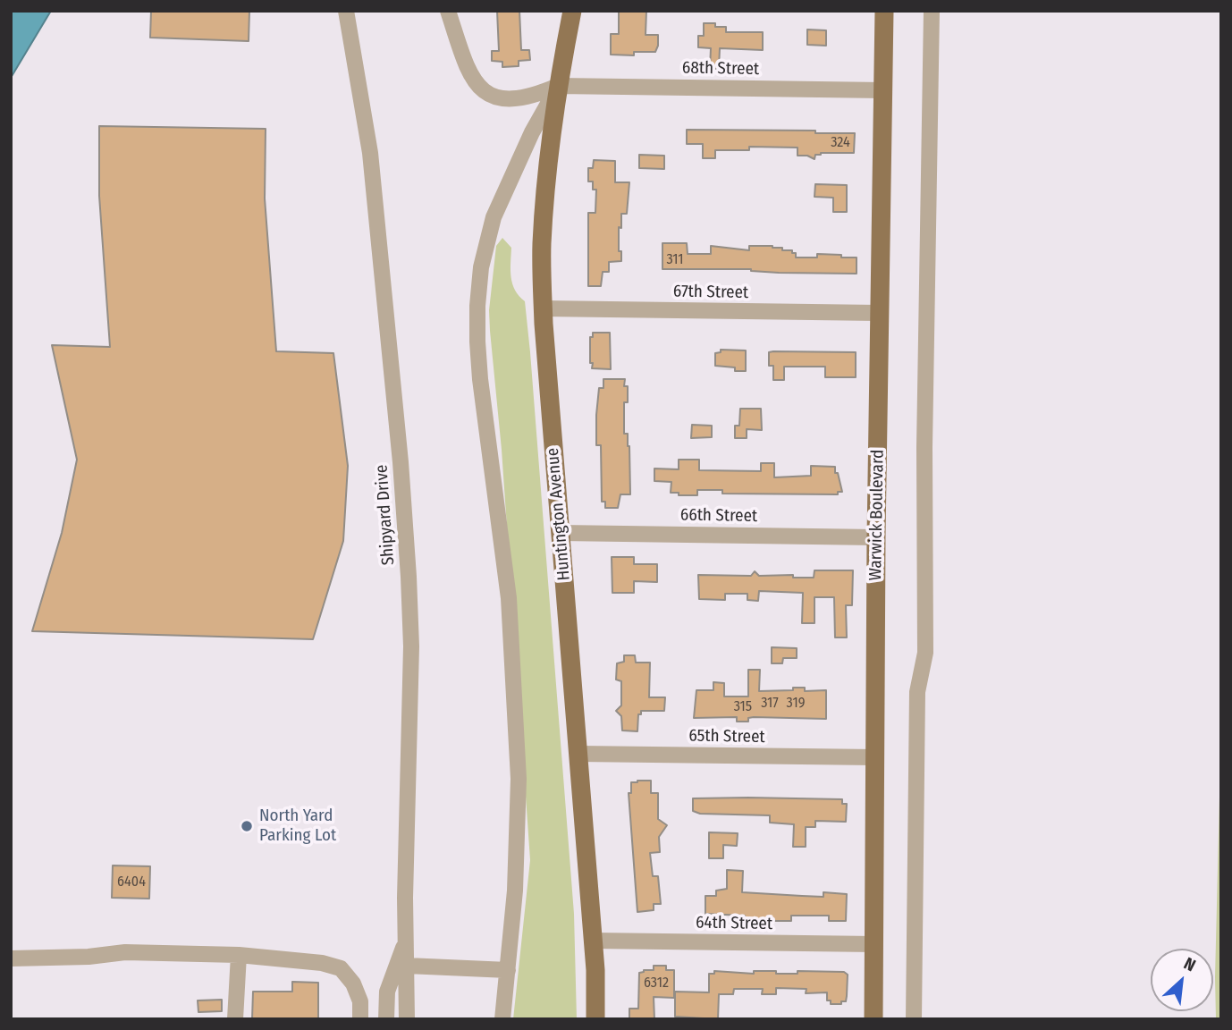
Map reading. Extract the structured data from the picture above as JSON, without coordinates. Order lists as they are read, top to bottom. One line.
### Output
{"streets":{"main road":["Huntington Avenue","Warwick Boulevard"],"street":["68th Street","67th Street","Shipyard Drive","66th Street","65th Street","64th Street"]},"crossings":[["68th Street","Huntington Avenue"],["68th Street","Warwick Boulevard"],["67th Street","Huntington Avenue"],["67th Street","Warwick Boulevard"],["Huntington Avenue","66th Street"],["Huntington Avenue","65th Street"],["Huntington Avenue","64th Street"],["Warwick Boulevard","66th Street"],["Warwick Boulevard","65th Street"],["Warwick Boulevard","64th Street"]],"places":["North Yard Parking Lot"],"house_numbers":["324","311","317","319","315","6404","6312"],"north":"top right"}
